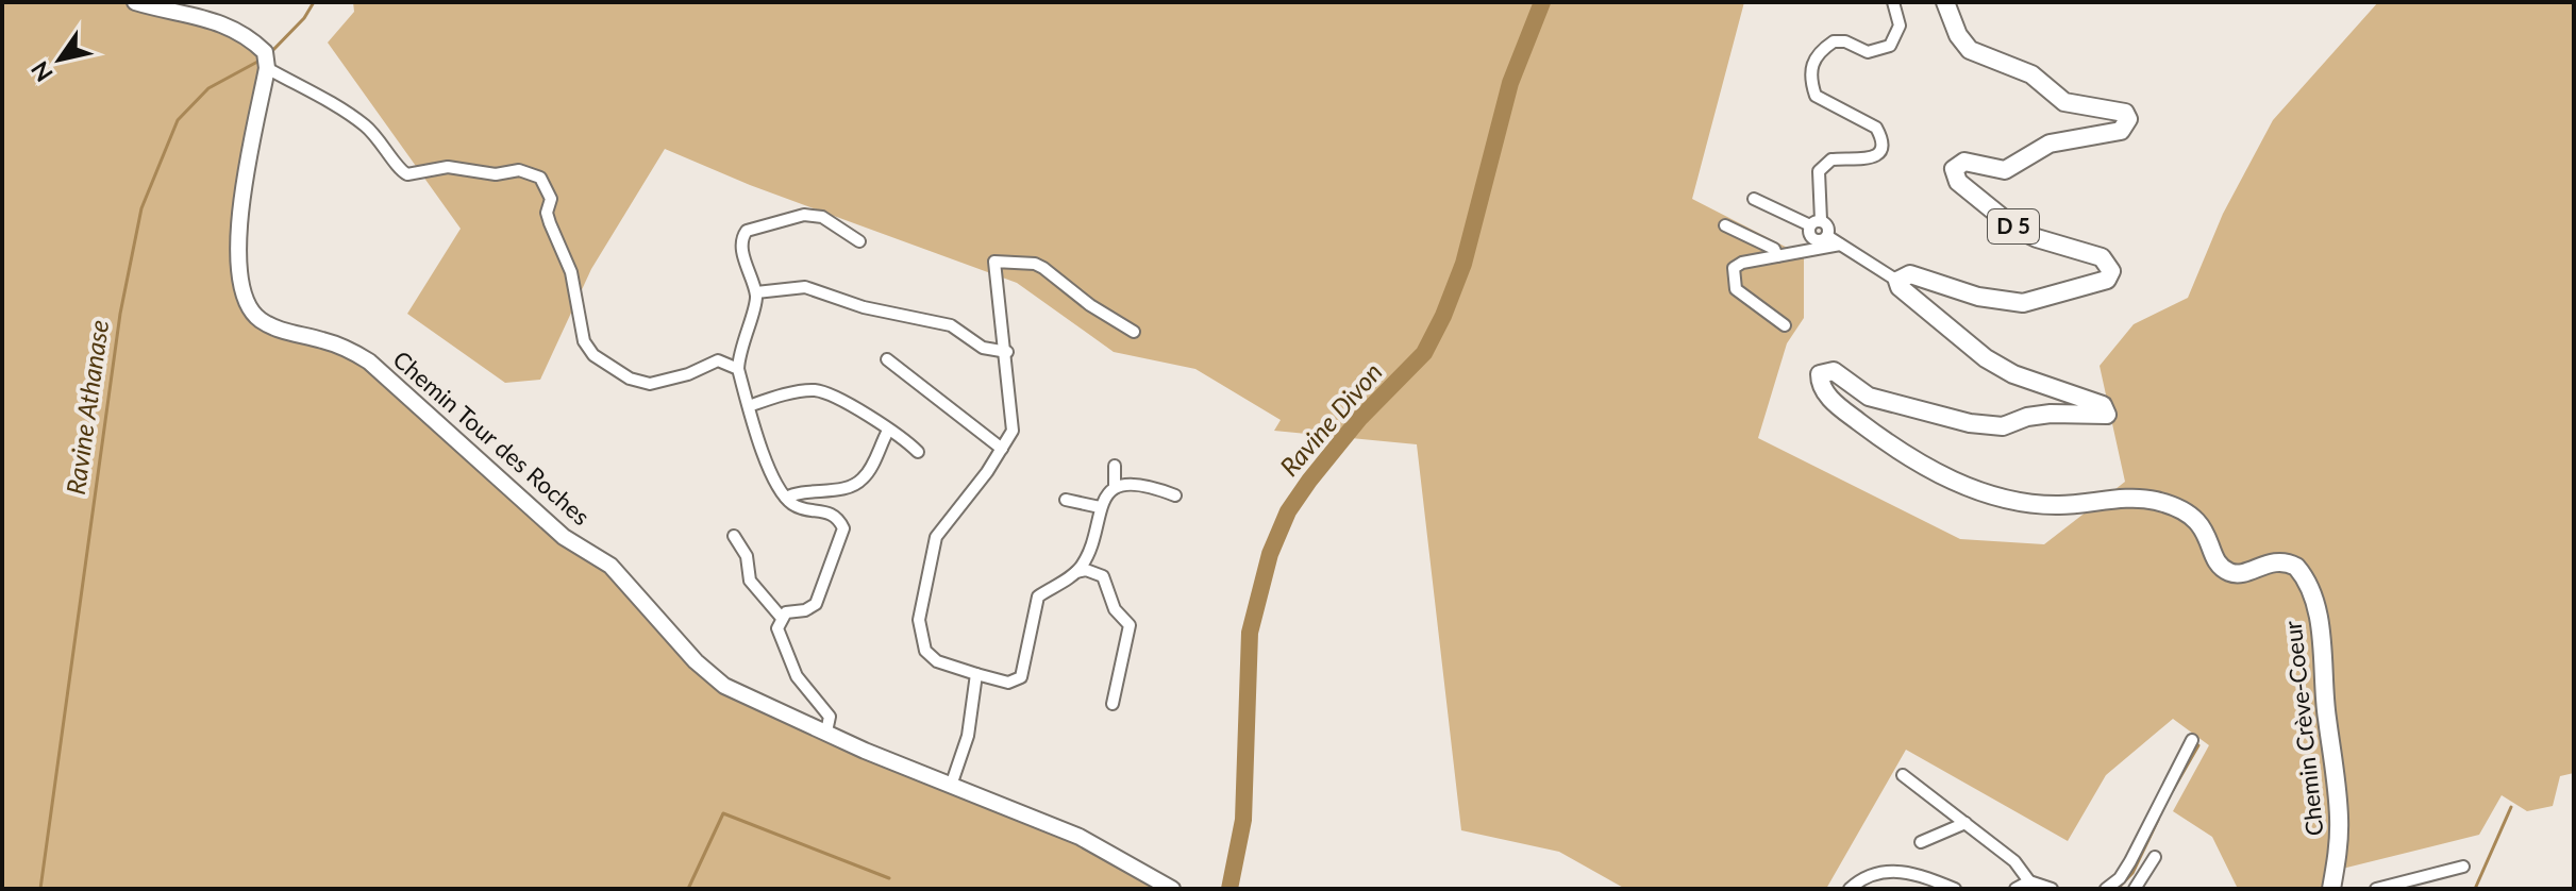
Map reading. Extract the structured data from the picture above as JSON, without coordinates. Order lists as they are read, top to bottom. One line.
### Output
{"streets":{"main road":["D 5","Chemin Crève-Coeur"],"street":["Chemin Tour des Roches"]},"crossings":[["D 5","Chemin Crève-Coeur"]],"water":["Ravine Athanase","Ravine Divon"],"north":"bottom left"}
